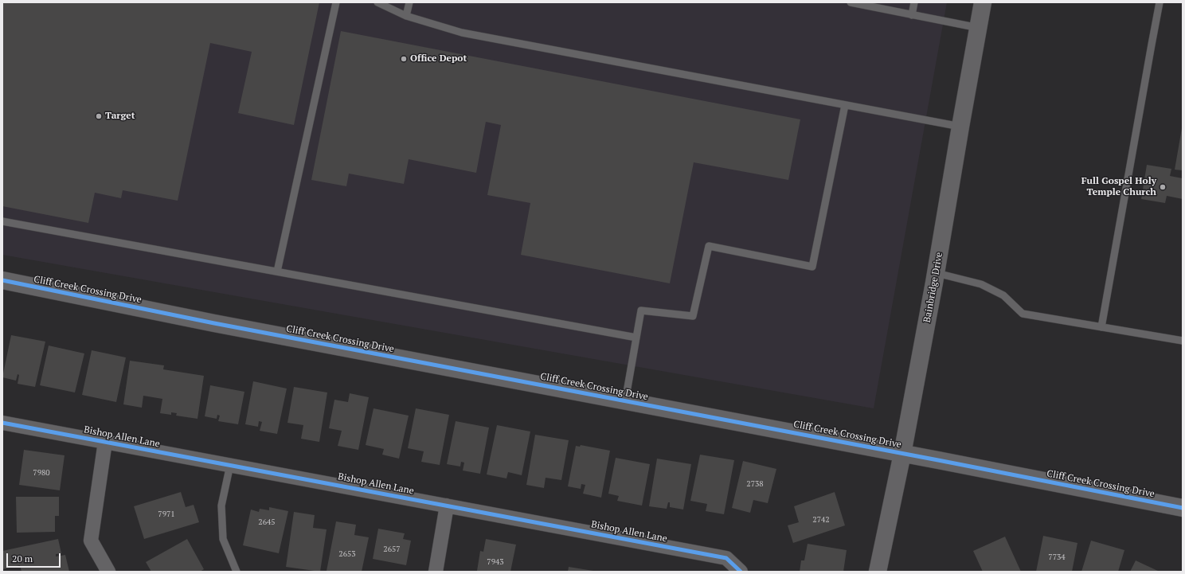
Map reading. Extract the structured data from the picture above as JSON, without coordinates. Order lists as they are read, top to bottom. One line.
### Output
{"streets":{"street":["Bainbridge Drive","Cliff Creek Crossing Drive","Bishop Allen Lane"]},"crossings":[["Bainbridge Drive","Cliff Creek Crossing Drive"]],"places":["Office Depot","Target","Full Gospel Holy Temple Church"],"house_numbers":["7980","2738","7971","2742","2645","2657","2653","7734","7943"],"scale_bar":"20 m"}
